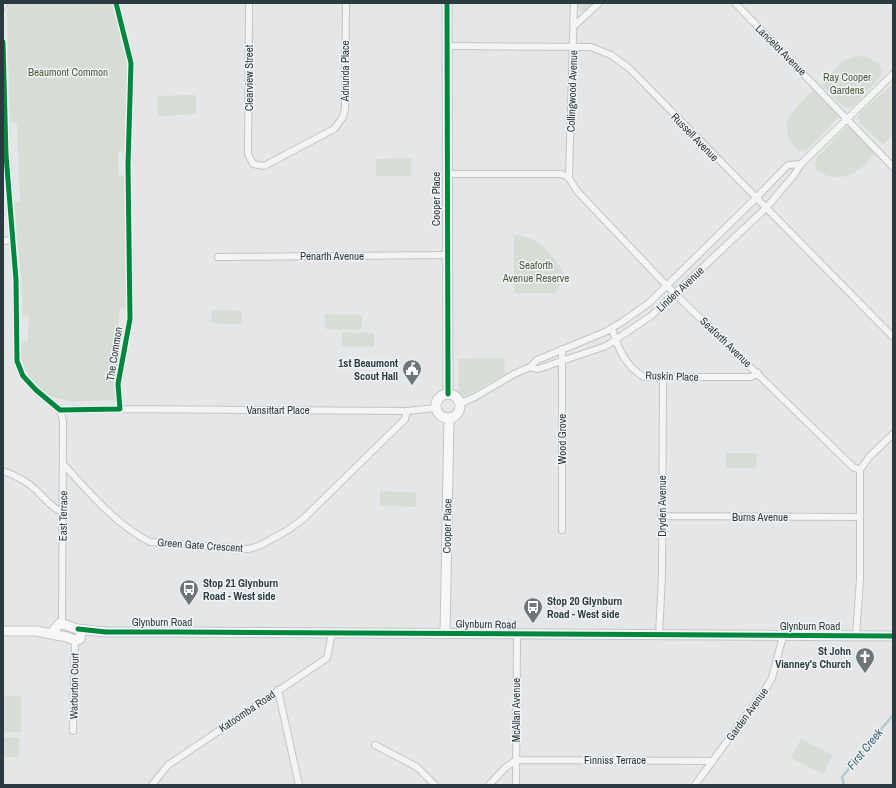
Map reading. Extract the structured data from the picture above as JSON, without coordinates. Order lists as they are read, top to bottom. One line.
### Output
{"streets":{"street":["Lancelot Avenue","Adnunda Place","Clearview Street","Collingwood Avenue","Russell Avenue","Cooper Place","Penarth Avenue","Linden Avenue","Seaforth Avenue","The Common","Ruskin Place","Vansittart Place","Wood Grove","Dryden Avenue","East Terrace","Burns Avenue","Green Gate Crescent","Glynburn Road","Warburton Court","McAllan Avenue","Katoomba Road","Garden Avenue","Finniss Terrace"]},"crossings":[["Lancelot Avenue","Linden Avenue"],["Adnunda Place","Clearview Street"],["Collingwood Avenue","Russell Avenue"],["Collingwood Avenue","Seaforth Avenue"],["Russell Avenue","Cooper Place"],["Russell Avenue","Linden Avenue"],["Cooper Place","Penarth Avenue"],["Cooper Place","Linden Avenue"],["Cooper Place","Vansittart Place"],["Cooper Place","Glynburn Road"],["Linden Avenue","Seaforth Avenue"],["Linden Avenue","Ruskin Place"],["Linden Avenue","Vansittart Place"],["Linden Avenue","Wood Grove"],["Seaforth Avenue","Ruskin Place"],["The Common","Vansittart Place"],["Ruskin Place","Dryden Avenue"],["Vansittart Place","Green Gate Crescent"],["Dryden Avenue","Burns Avenue"],["Dryden Avenue","Glynburn Road"],["East Terrace","Green Gate Crescent"],["Glynburn Road","Warburton Court"],["Glynburn Road","McAllan Avenue"],["Glynburn Road","Katoomba Road"],["Glynburn Road","Garden Avenue"],["McAllan Avenue","Finniss Terrace"],["Garden Avenue","Finniss Terrace"]],"water":["First Creek"],"parks":["Beaumont Common","Ray Cooper Gardens","Seaforth Avenue Reserve"],"places":{"public building":["1st Beaumont Scout Hall"],"bus stop":["Stop 21 Glynburn Road - West side","Stop 20 Glynburn Road - West side"],"church":["St John Vianney's Church"]}}
